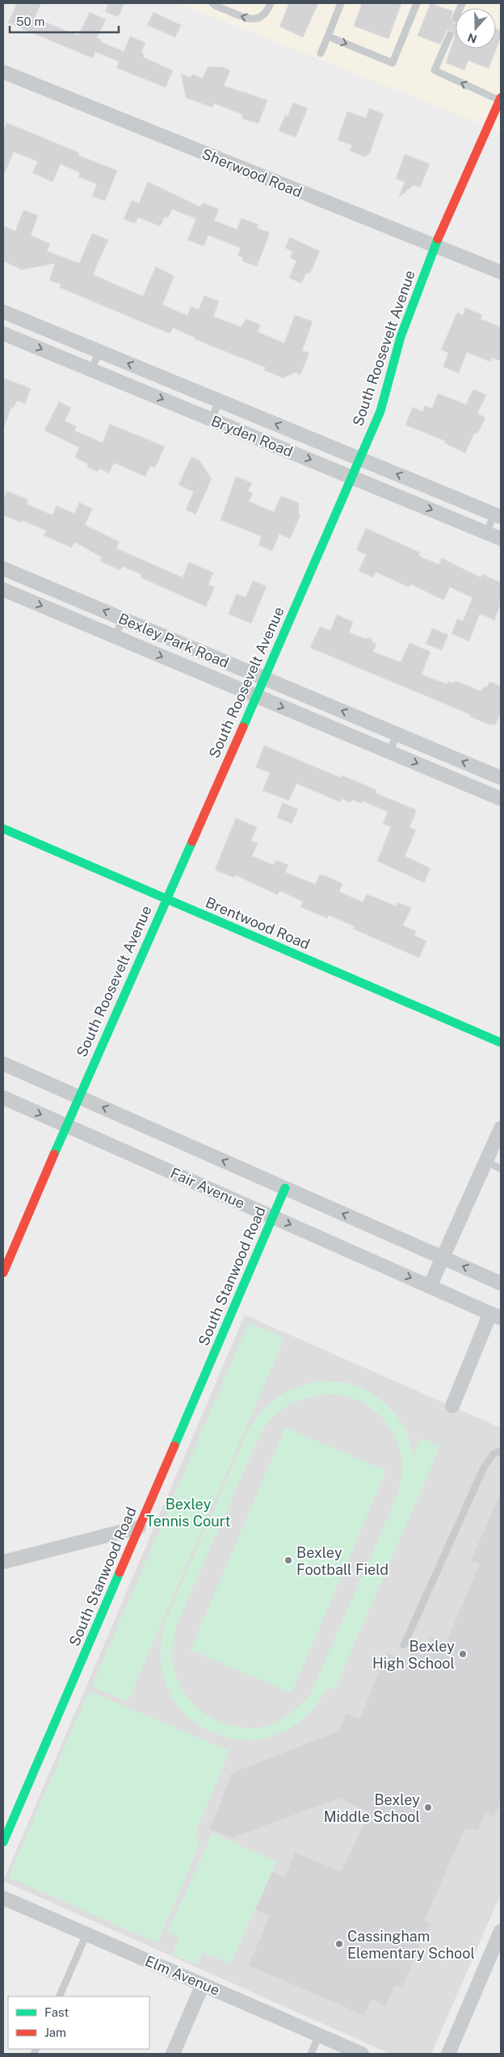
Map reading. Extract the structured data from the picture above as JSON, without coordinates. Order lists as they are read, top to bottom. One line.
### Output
{"streets":{"street":["Sherwood Road","South Roosevelt Avenue","Bryden Road","Bexley Park Road","Brentwood Road","Fair Avenue","South Stanwood Road","Elm Avenue"]},"crossings":[["Sherwood Road","South Roosevelt Avenue"],["South Roosevelt Avenue","Bryden Road"],["South Roosevelt Avenue","Bexley Park Road"],["South Roosevelt Avenue","Brentwood Road"],["South Roosevelt Avenue","Fair Avenue"],["Fair Avenue","South Stanwood Road"]],"parks":["Bexley Tennis Court"],"places":["Bexley Football Field","Bexley High School","Bexley Middle School","Cassingham Elementary School"],"legend":["Fast","Jam"],"scale_bar":"50 m","north":"bottom"}
